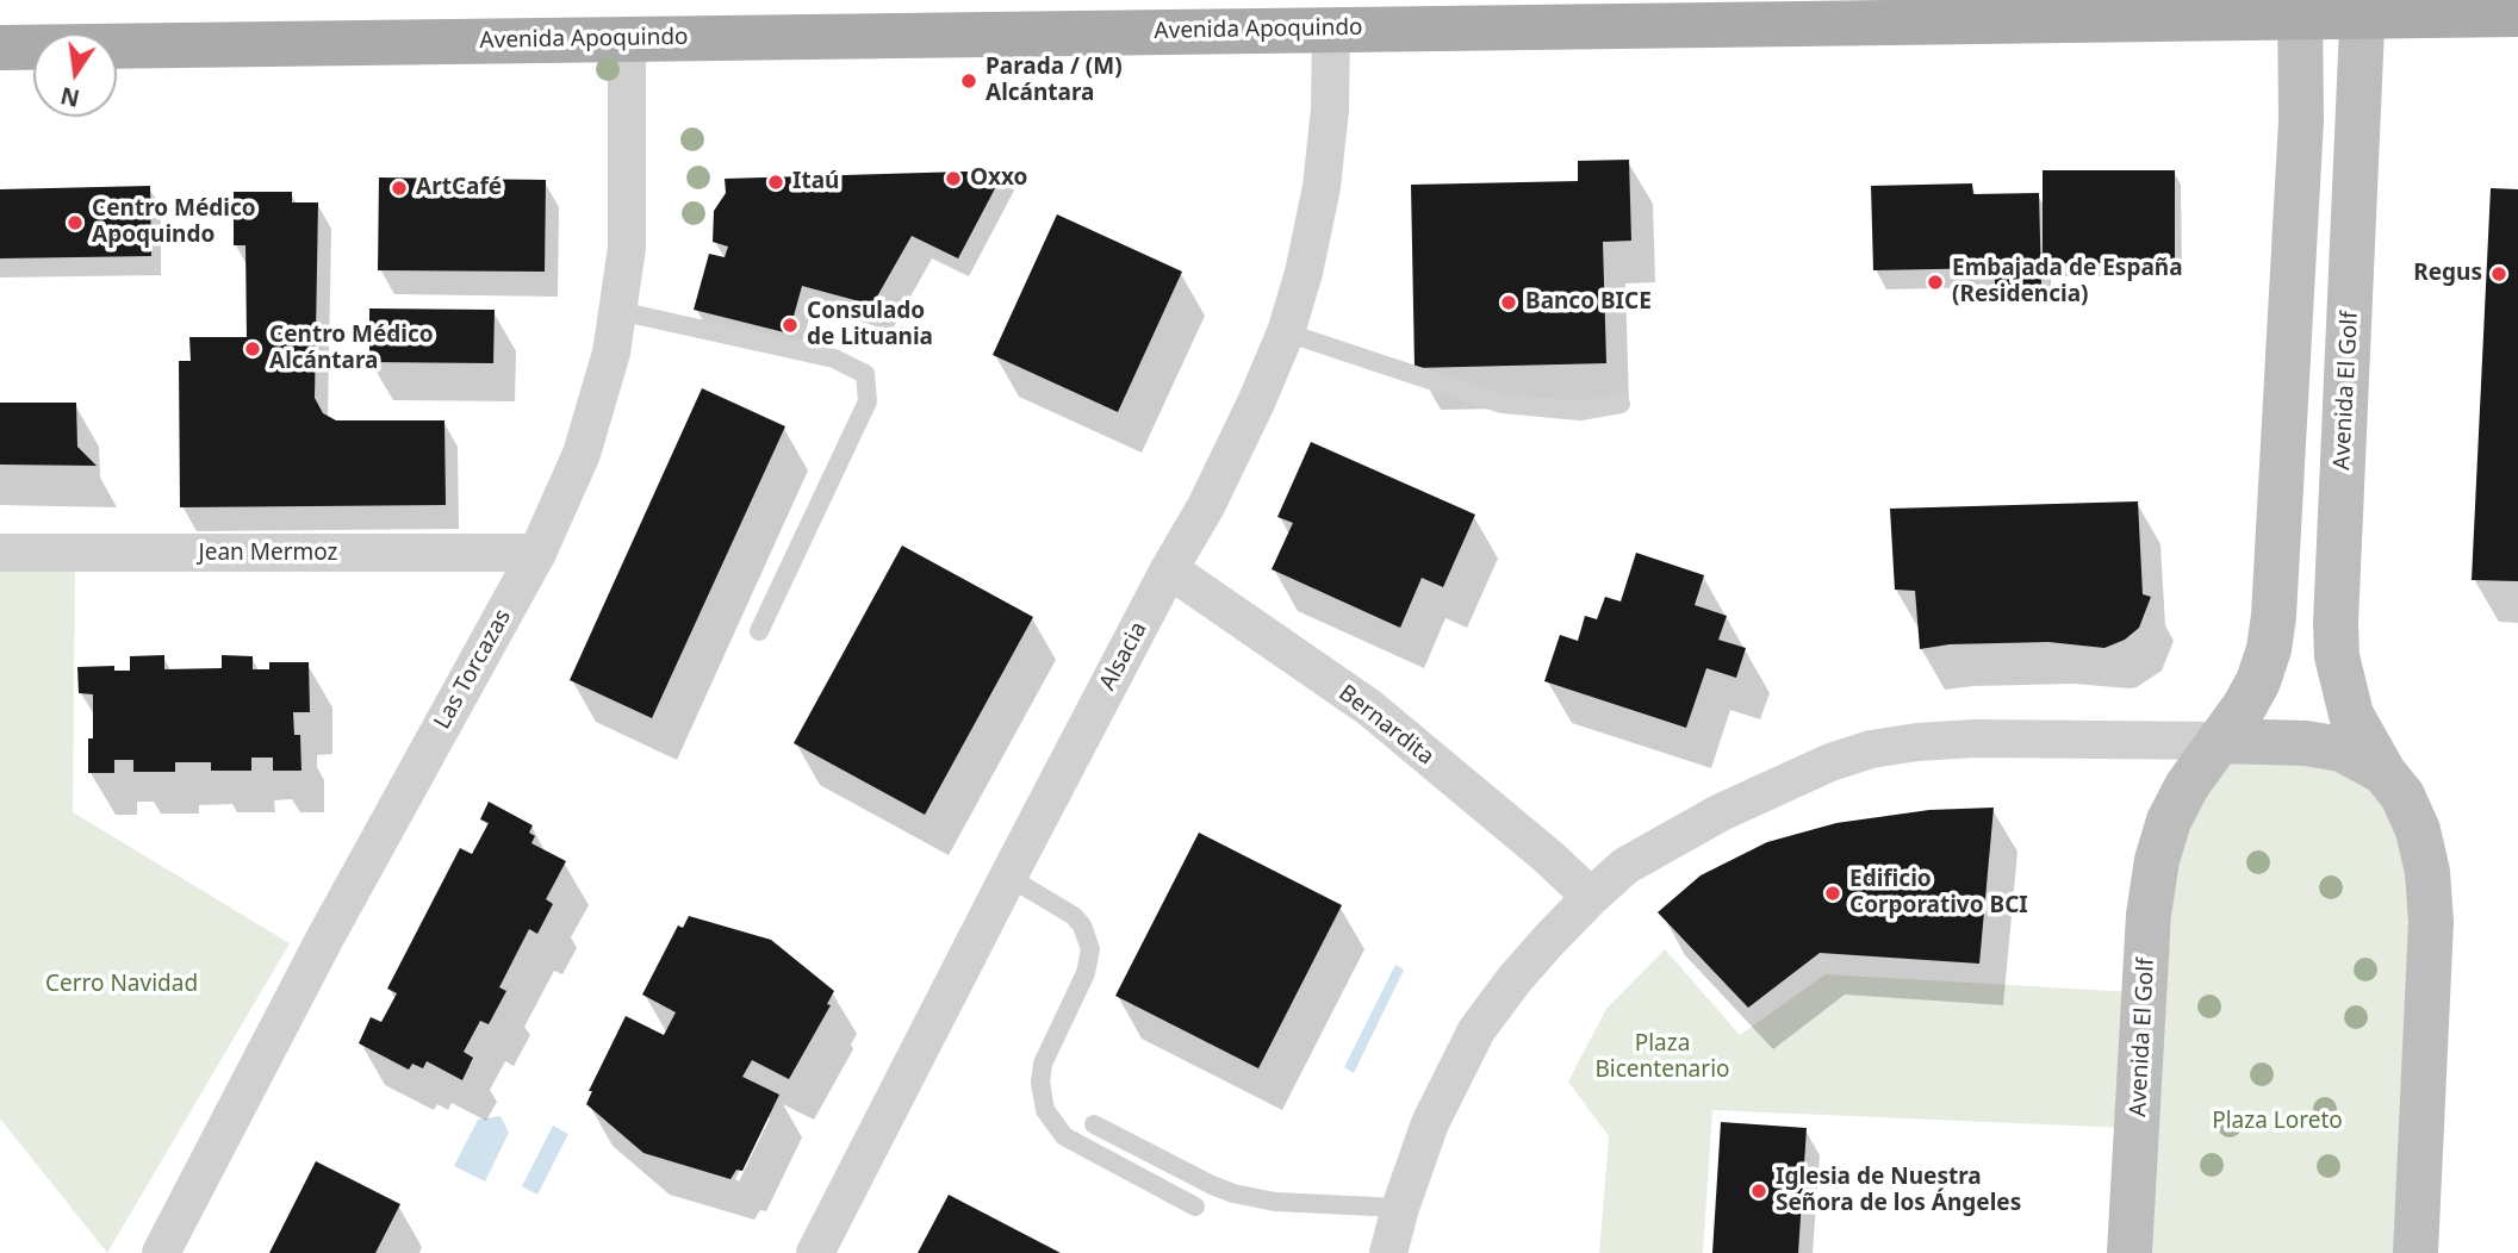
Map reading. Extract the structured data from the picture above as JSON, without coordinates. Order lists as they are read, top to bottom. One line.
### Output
{"streets":{"main road":["Avenida Apoquindo"],"street":["Avenida El Golf","Jean Mermoz","Alsacia","Las Torcazas","Bernardita"]},"crossings":[["Avenida Apoquindo","Avenida El Golf"],["Avenida Apoquindo","Alsacia"],["Avenida Apoquindo","Las Torcazas"],["Jean Mermoz","Las Torcazas"],["Alsacia","Bernardita"]],"parks":["Cerro Navidad","Plaza Bicentenario","Plaza Loreto"],"places":["Parada / (M) Alcántara","Oxxo","Itaú","ArtCafé","Centro Médico Apoquindo","Regus","Embajada de España (Residencia)","Banco BICE","Consulado de Lituania","Centro Médico Alcántara","Edificio Corporativo BCI","Iglesia de Nuestra Señora de los Ángeles"],"north":"bottom"}
